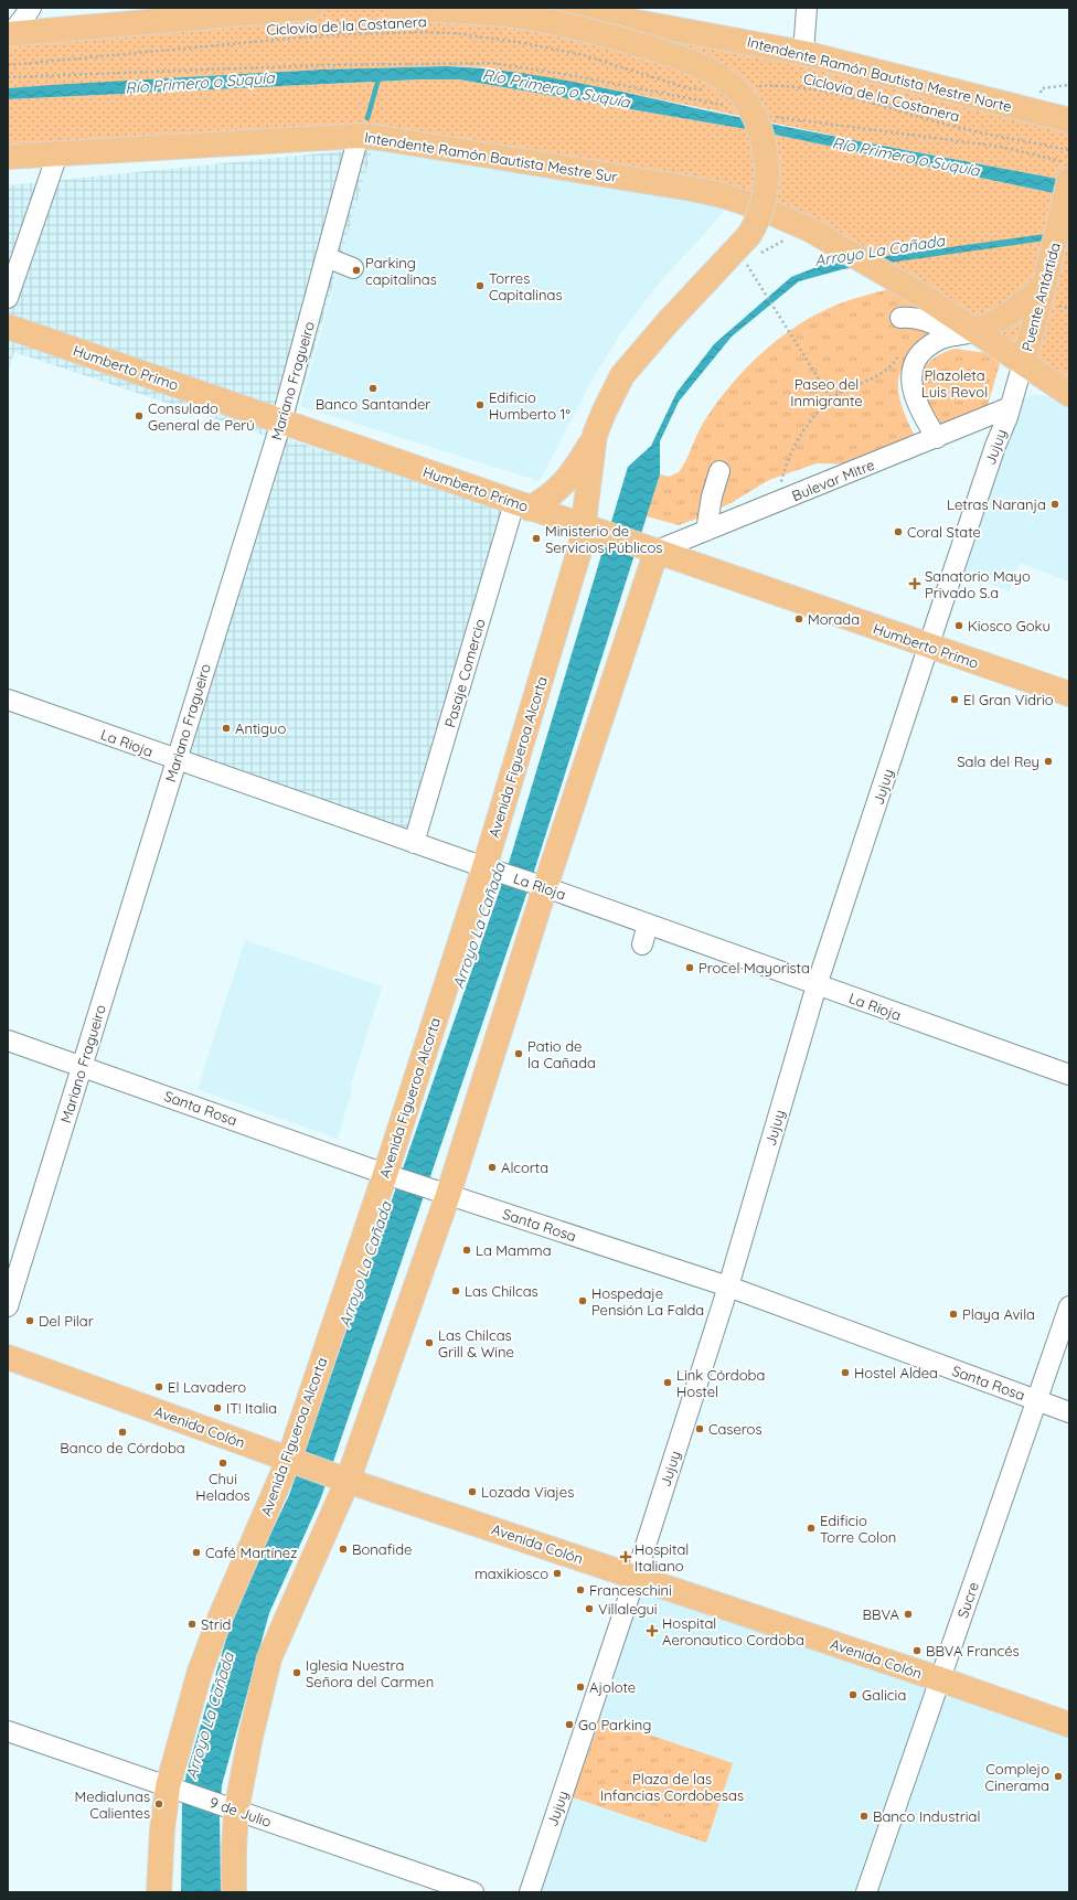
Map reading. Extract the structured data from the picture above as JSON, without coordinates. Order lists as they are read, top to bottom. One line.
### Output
{"streets":{"main road":["Intendente Ramón Bautista Mestre Norte","Intendente Ramón Bautista Mestre Sur","Puente Antártida","Humberto Primo","Avenida Figueroa Alcorta","Avenida Colón"],"street":["Mariano Fragueiro","Jujuy","Bulevar Mitre","Pasaje Comercio","La Rioja","Santa Rosa","Sucre","9 de Julio"],"path":["Ciclovía de la Costanera"]},"crossings":[["Intendente Ramón Bautista Mestre Sur","Puente Antártida"],["Intendente Ramón Bautista Mestre Sur","Mariano Fragueiro"],["Intendente Ramón Bautista Mestre Sur","Jujuy"],["Intendente Ramón Bautista Mestre Sur","Bulevar Mitre"],["Puente Antártida","Jujuy"],["Puente Antártida","Bulevar Mitre"],["Humberto Primo","Mariano Fragueiro"],["Humberto Primo","Jujuy"],["Humberto Primo","Bulevar Mitre"],["Humberto Primo","Pasaje Comercio"],["Humberto Primo","Avenida Figueroa Alcorta"],["Mariano Fragueiro","La Rioja"],["Mariano Fragueiro","Santa Rosa"],["Jujuy","Bulevar Mitre"],["Jujuy","La Rioja"],["Jujuy","Santa Rosa"],["Jujuy","Avenida Colón"],["Pasaje Comercio","La Rioja"],["La Rioja","Avenida Figueroa Alcorta"],["Avenida Figueroa Alcorta","Santa Rosa"],["Avenida Figueroa Alcorta","Avenida Colón"],["Avenida Figueroa Alcorta","9 de Julio"],["Santa Rosa","Sucre"],["Avenida Colón","Sucre"]],"water":["Río Primero o Suquía","Arroyo La Cañada"],"parks":["Plazoleta Luis Revol","Paseo del Inmigrante","Plaza de las Infancias Cordobesas"],"places":{"other":["Parking capitalinas","Torres Capitalinas","Banco Santander","Edificio Humberto 1°","Consulado General de Perú","Letras Naranja","Coral State","Ministerio de Servicios Públicos","Morada","Kiosco Goku","El Gran Vidrio","Antiguo","Sala del Rey","Procel Mayorista","Patio de la Cañada","Alcorta","La Mamma","Las Chilcas","Hospedaje Pensión La Falda","Playa Avila","Del Pilar","Las Chilcas Grill & Wine","Hostel Aldea","Link Córdoba Hostel","El Lavadero","IT! Italia","Caseros","Banco de Córdoba","Chui Helados","Lozada Viajes","Edificio Torre Colon","Bonafide","Café Martínez","maxikiosco","Franceschini","Villalegui","BBVA","Strid","BBVA Francés","Iglesia Nuestra Señora del Carmen","Ajolote","Galicia","Go Parking","Complejo Cinerama","Medialunas Calientes","Banco Industrial"],"health":["Sanatorio Mayo Privado S.a","Hospital Italiano","Hospital Aeronautico Cordoba"]}}
